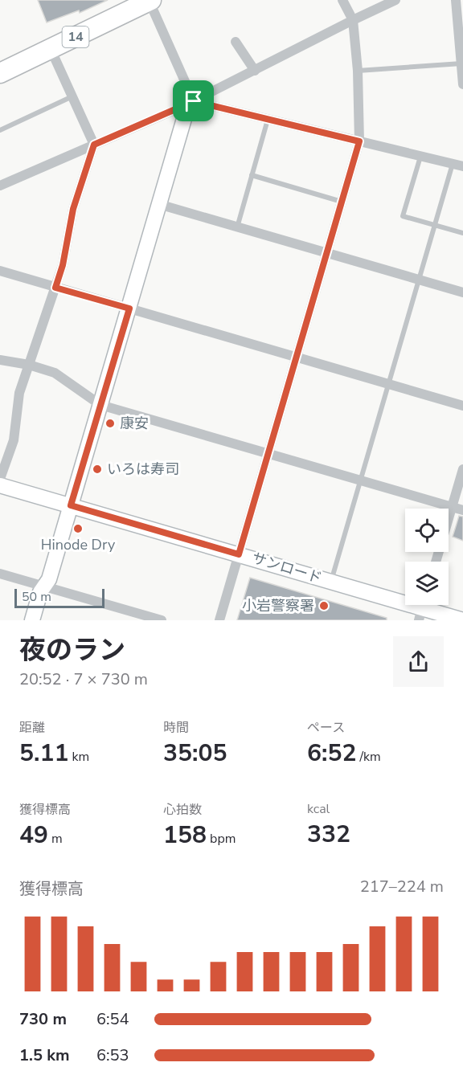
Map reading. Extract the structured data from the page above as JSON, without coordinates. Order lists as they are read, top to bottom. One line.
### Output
{"streets":{"highway":["14"],"street":["サンロード"]},"places":["康安","いろは寿司","Hinode Dry","小岩警察署"],"scale_bar":"50 m","page":{"scale":"50 m","heading":["夜のラン","20:52 · 7 × 730 m"],"stats":[["距離","5.11 km"],["時間","35:05"],["ペース","6:52 /km"],["獲得標高","49 m"],["心拍数","158 bpm"],["kcal","332"]],"chart":["獲得標高","217–224 m"],"list":[{"name":"730 m","note":"6:54"},{"name":"1.5 km","note":"6:53"}]}}
